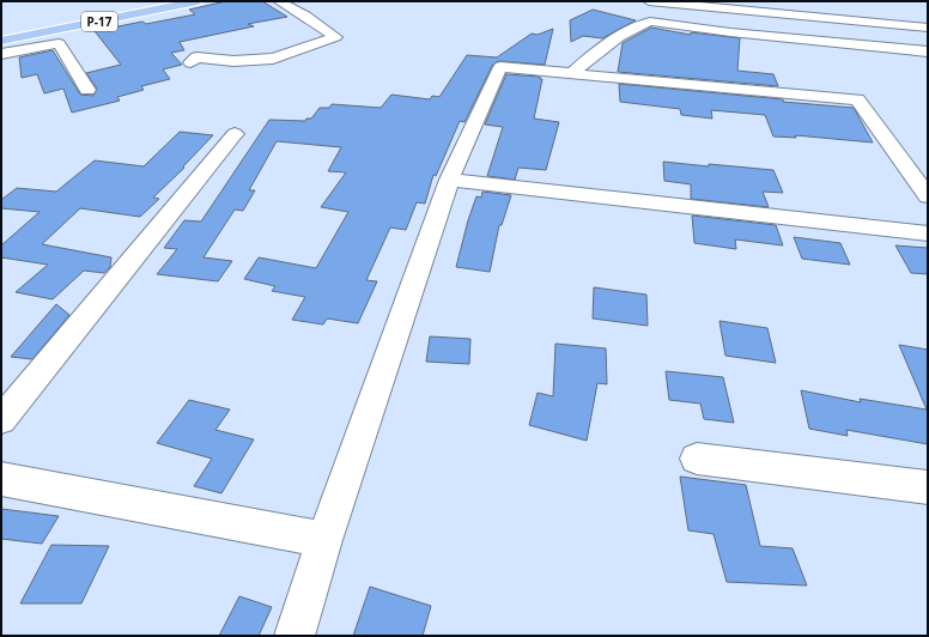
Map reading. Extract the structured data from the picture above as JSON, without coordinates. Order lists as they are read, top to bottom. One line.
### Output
{"streets":{"main road":["P-17"]}}
